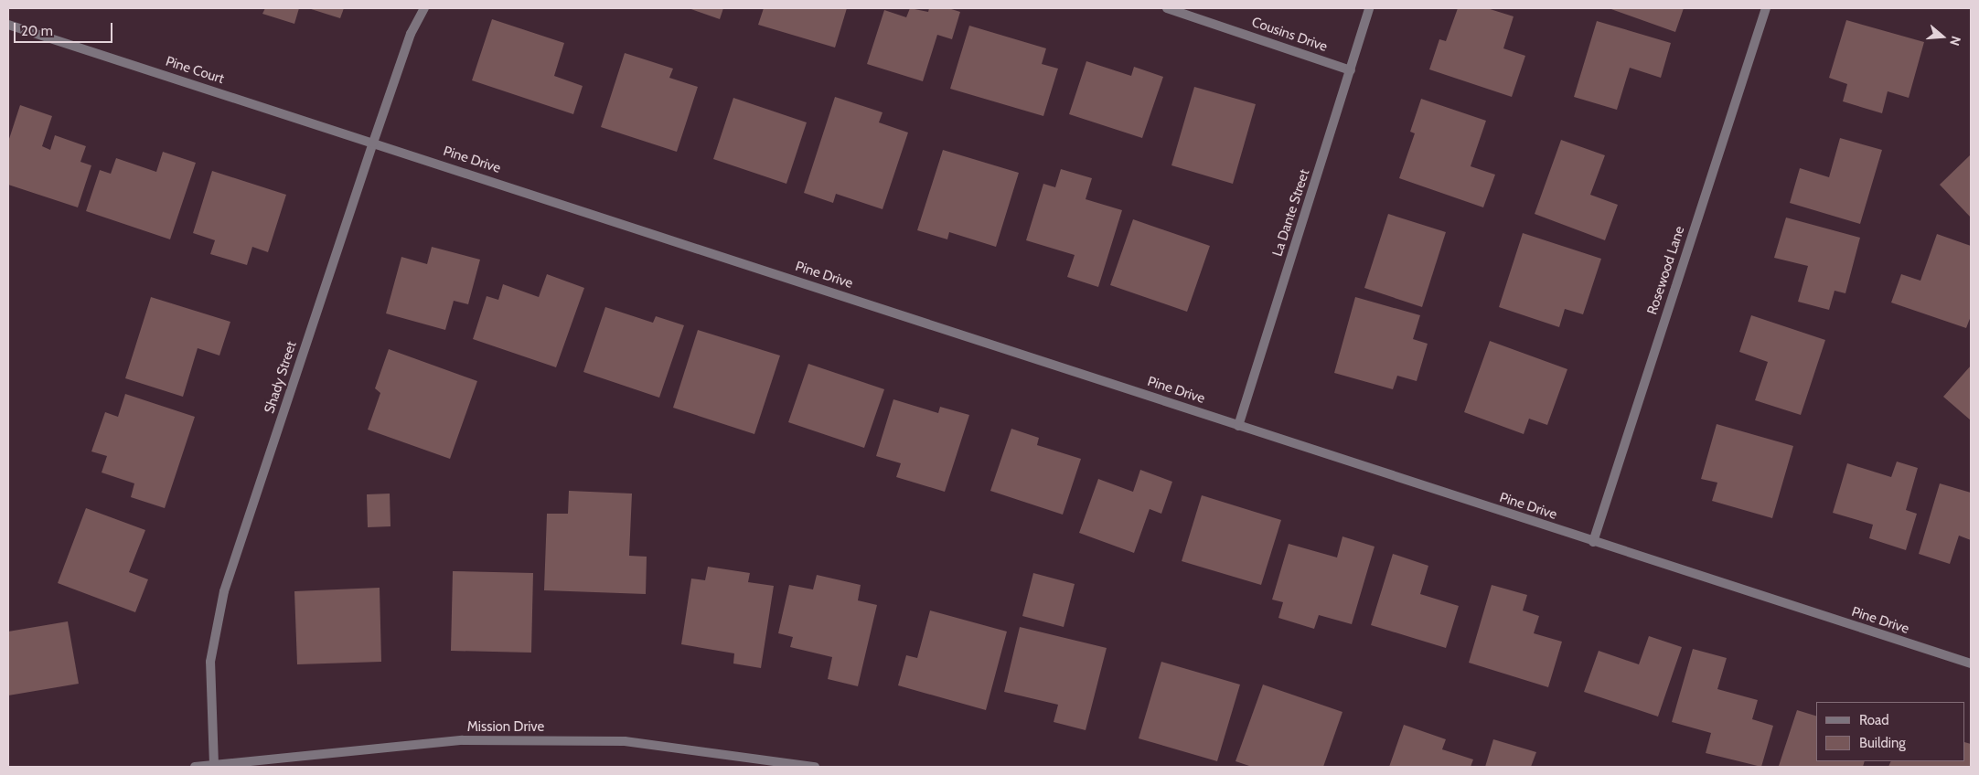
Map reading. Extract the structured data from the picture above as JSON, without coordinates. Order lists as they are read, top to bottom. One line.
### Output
{"streets":{"street":["Cousins Drive","Pine Court","Pine Drive","La Dante Street","Rosewood Lane","Shady Street","Mission Drive"]},"crossings":[["Cousins Drive","La Dante Street"],["Pine Court","Pine Drive"],["Pine Court","Shady Street"],["Pine Drive","La Dante Street"],["Pine Drive","Rosewood Lane"],["Pine Drive","Shady Street"],["Shady Street","Mission Drive"]],"legend":["Road","Building"],"scale_bar":"20 m","north":"right"}
